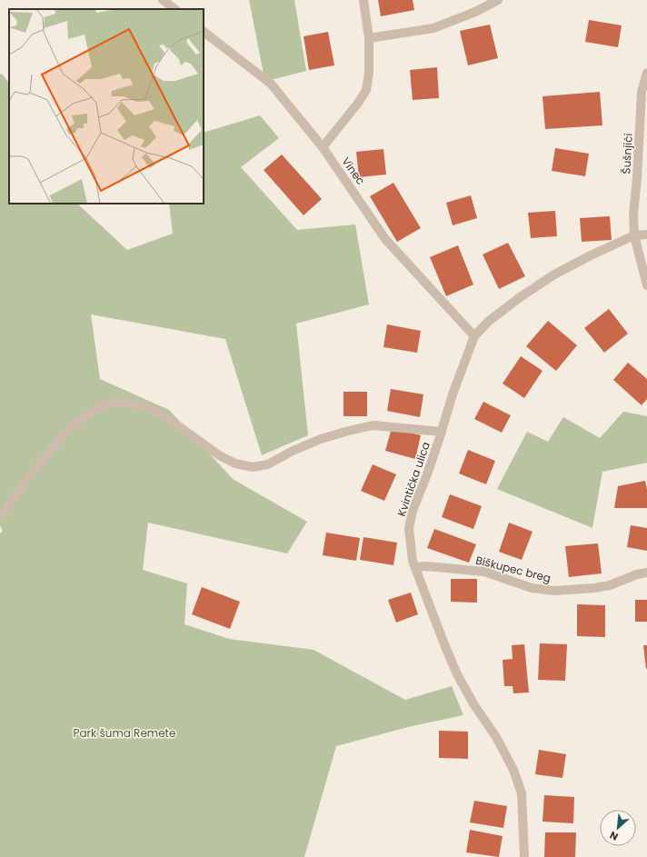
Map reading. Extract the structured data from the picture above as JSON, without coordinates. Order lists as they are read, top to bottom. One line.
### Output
{"streets":{"street":["Šušnjići","Vinec","Kvintička ulica","Biškupec breg"]},"crossings":[["Šušnjići","Kvintička ulica"],["Vinec","Kvintička ulica"],["Kvintička ulica","Biškupec breg"]],"parks":["Park šuma Remete"],"north":"bottom left"}
